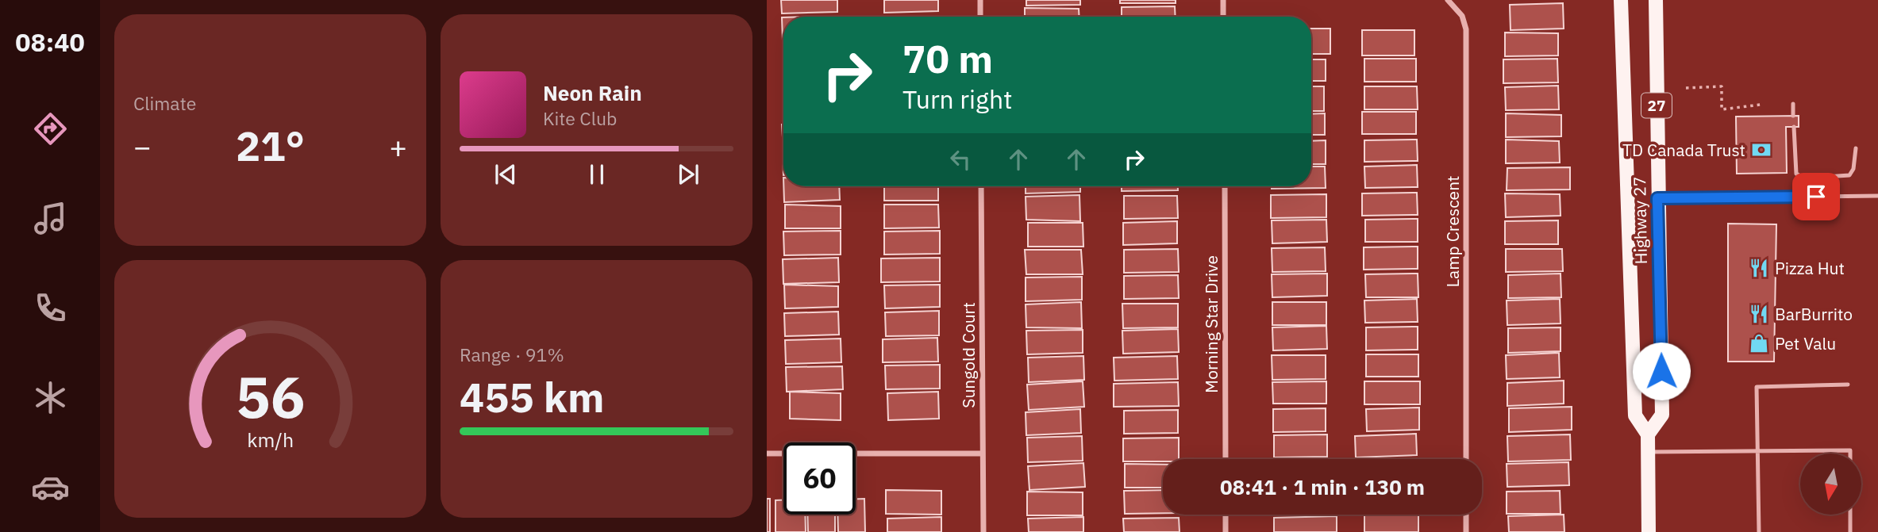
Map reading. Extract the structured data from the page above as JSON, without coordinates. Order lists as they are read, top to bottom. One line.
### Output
{"streets":{"main road":["27","Highway 27"],"street":["Lamp Crescent","Morning Star Drive","Sungold Court"]},"places":{"bank":["TD Canada Trust"],"restaurant":["Pizza Hut","BarBurrito"],"shop":["Pet Valu"]},"north":"bottom","page":{"tabs":"08:40","tile":["Climate",["Range · 91%","455 km"]],"turn":["70 m","Turn right"],"song":["Neon Rain","Kite Club"],"heat":["−","21°","+"],"limit":"60","trip":"08:41 · 1 min · 130 m","gauge":["56","km/h"]}}
